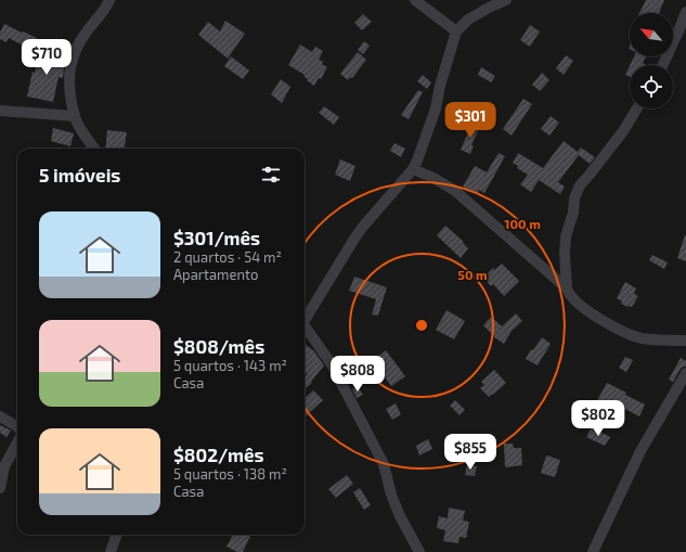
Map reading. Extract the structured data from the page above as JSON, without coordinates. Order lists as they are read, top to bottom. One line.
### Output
{"north":"top left","page":{"price":["$710","$301","$808","$802","$855"],"heading":"5 imóveis","list":[{"name":"$301/mês","note":"2 quartos · 54 m² · Apartamento"},{"name":"$808/mês","note":"5 quartos · 143 m² · Casa"},{"name":"$802/mês","note":"5 quartos · 138 m² · Casa"}]},"rings":["100 m","50 m"]}
